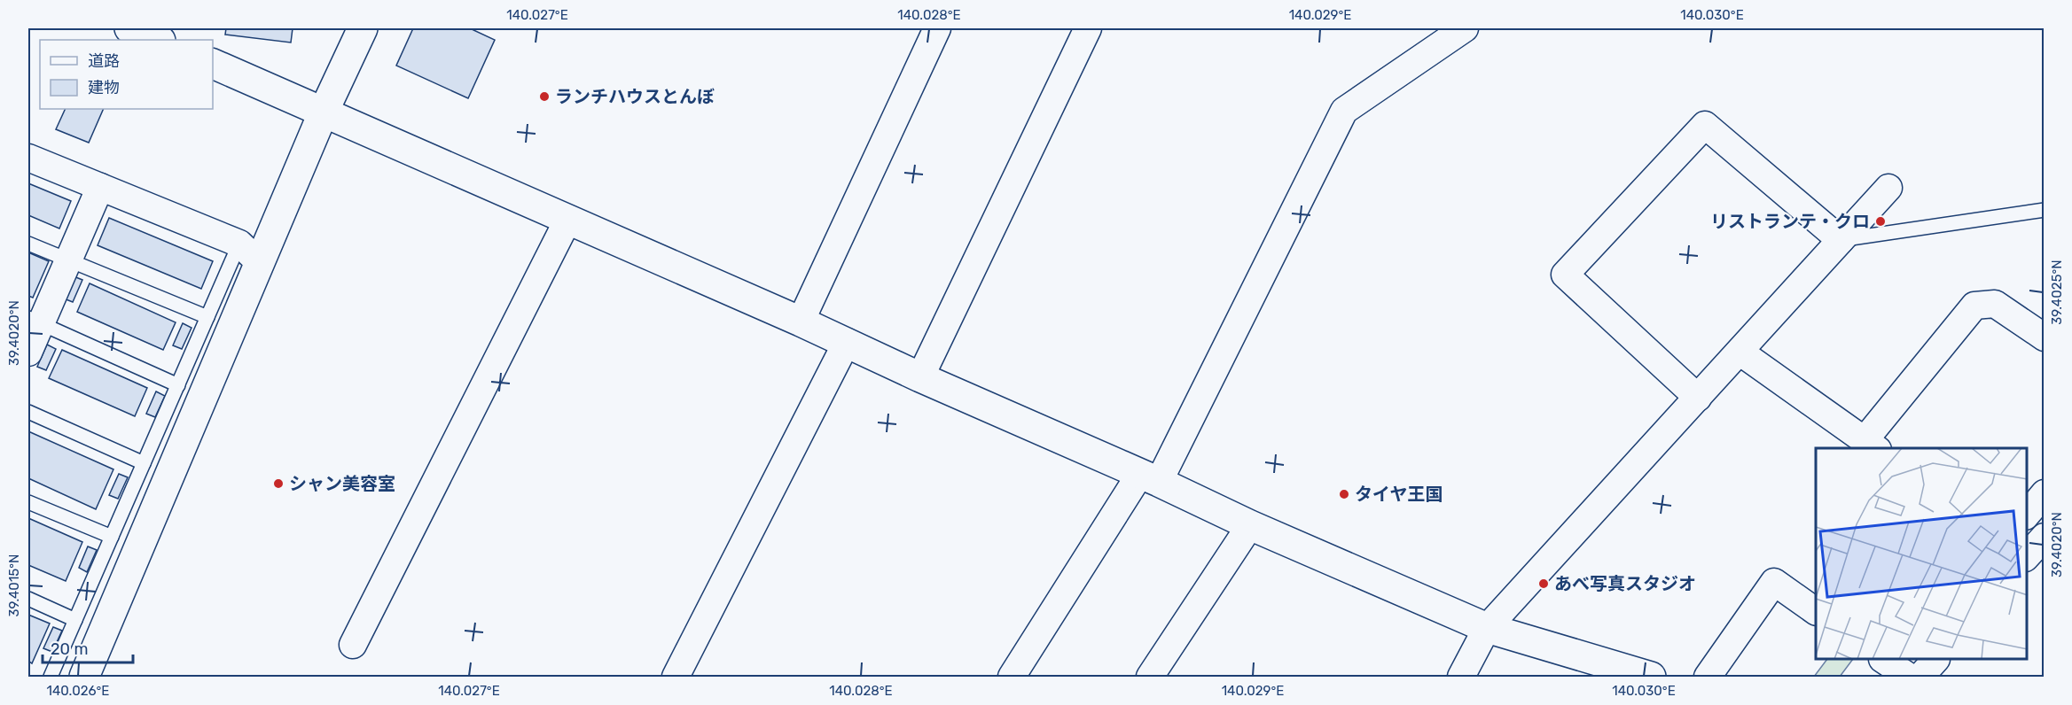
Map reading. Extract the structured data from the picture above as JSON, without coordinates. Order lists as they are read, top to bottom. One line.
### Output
{"places":["ランチハウスとんぼ","リストランテ・クロ","シャン美容室","タイヤ王国","あべ写真スタジオ"],"legend":["道路","建物"],"scale_bar":"20 m","coordinates":["140.027°E","140.028°E","140.029°E","140.030°E","39.4025°N","39.4020°N","39.4015°N","140.026°E"]}
